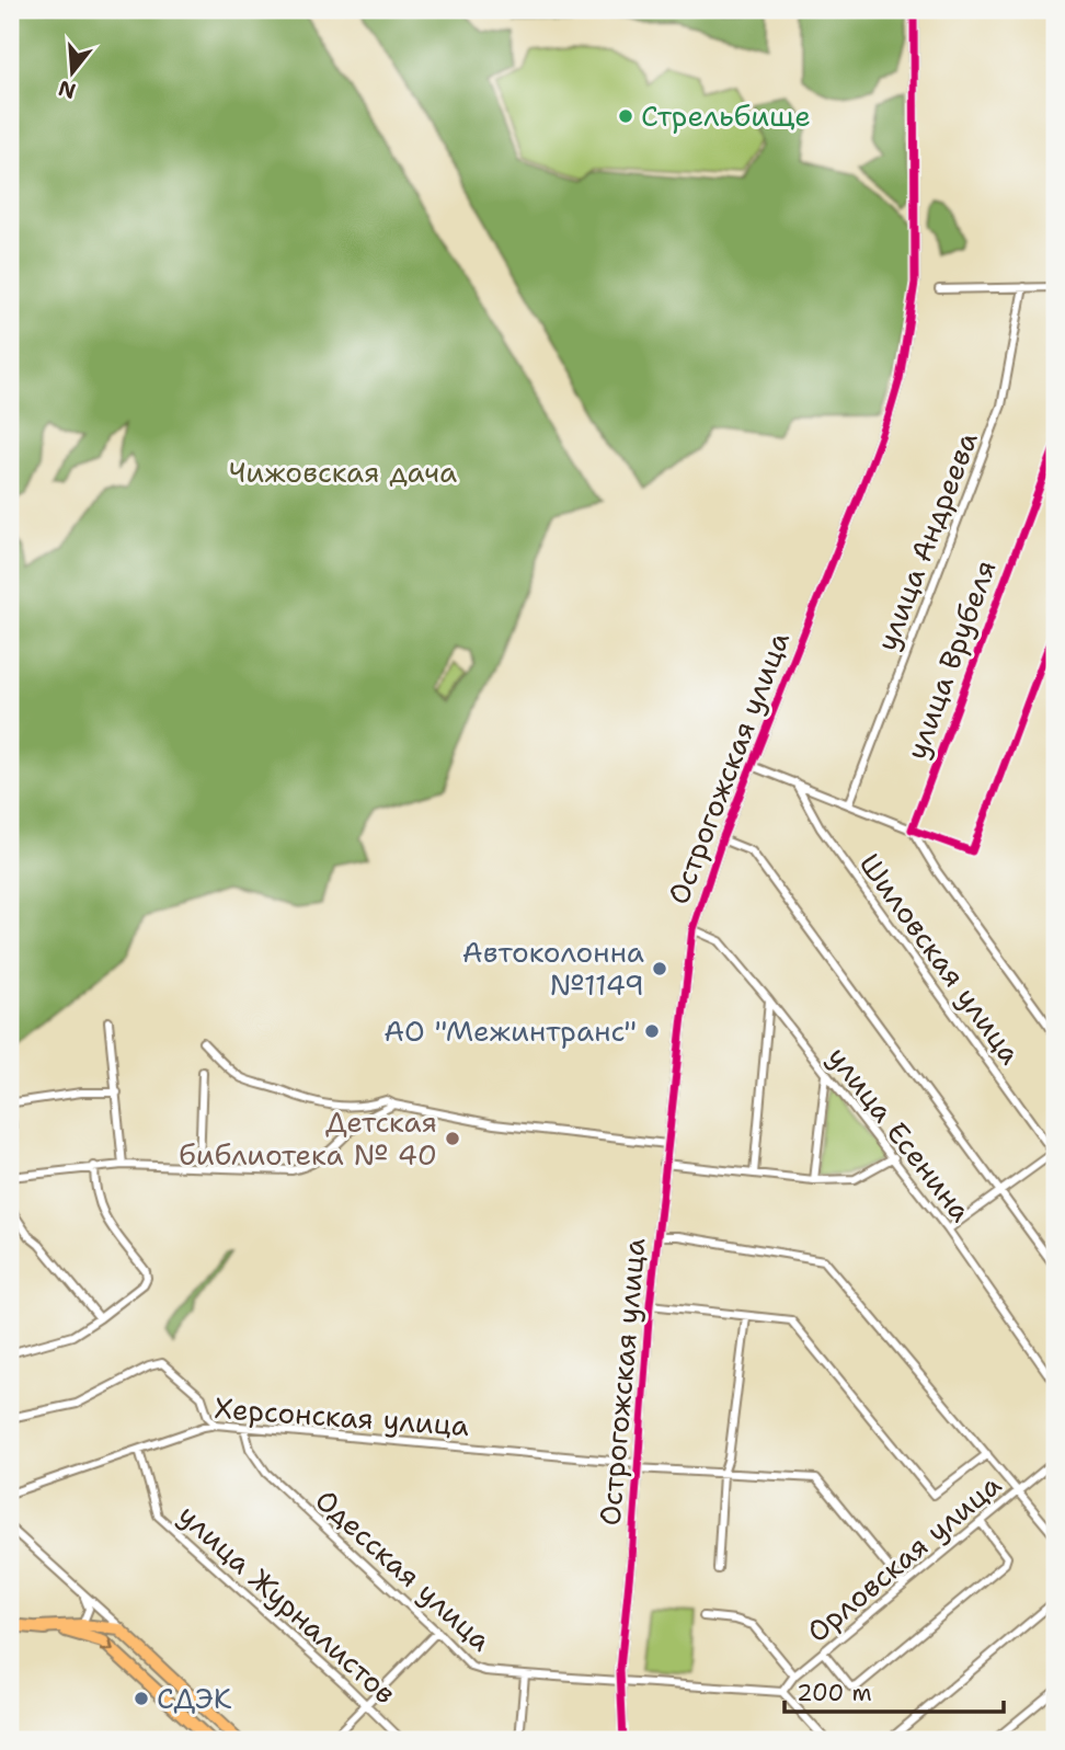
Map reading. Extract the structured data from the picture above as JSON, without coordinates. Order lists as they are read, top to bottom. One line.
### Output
{"streets":{"street":["улица Андреева","улица Врубеля","Острогожская улица","Шиловская улица","улица Есенина","Херсонская улица","Орловская улица","Одесская улица","улица Журналистов"]},"crossings":[["Острогожская улица","улица Есенина"],["Острогожская улица","Херсонская улица"],["Острогожская улица","Одесская улица"],["Херсонская улица","Орловская улица"],["Херсонская улица","Одесская улица"],["Херсонская улица","улица Журналистов"],["Орловская улица","Одесская улица"]],"parks":["Чижовская дача"],"places":["Стрельбище","Автоколонна №1149","АО \"Межинтранс\"","Детская библиотека № 40","СДЭК"],"scale_bar":"200 m","north":"bottom"}
